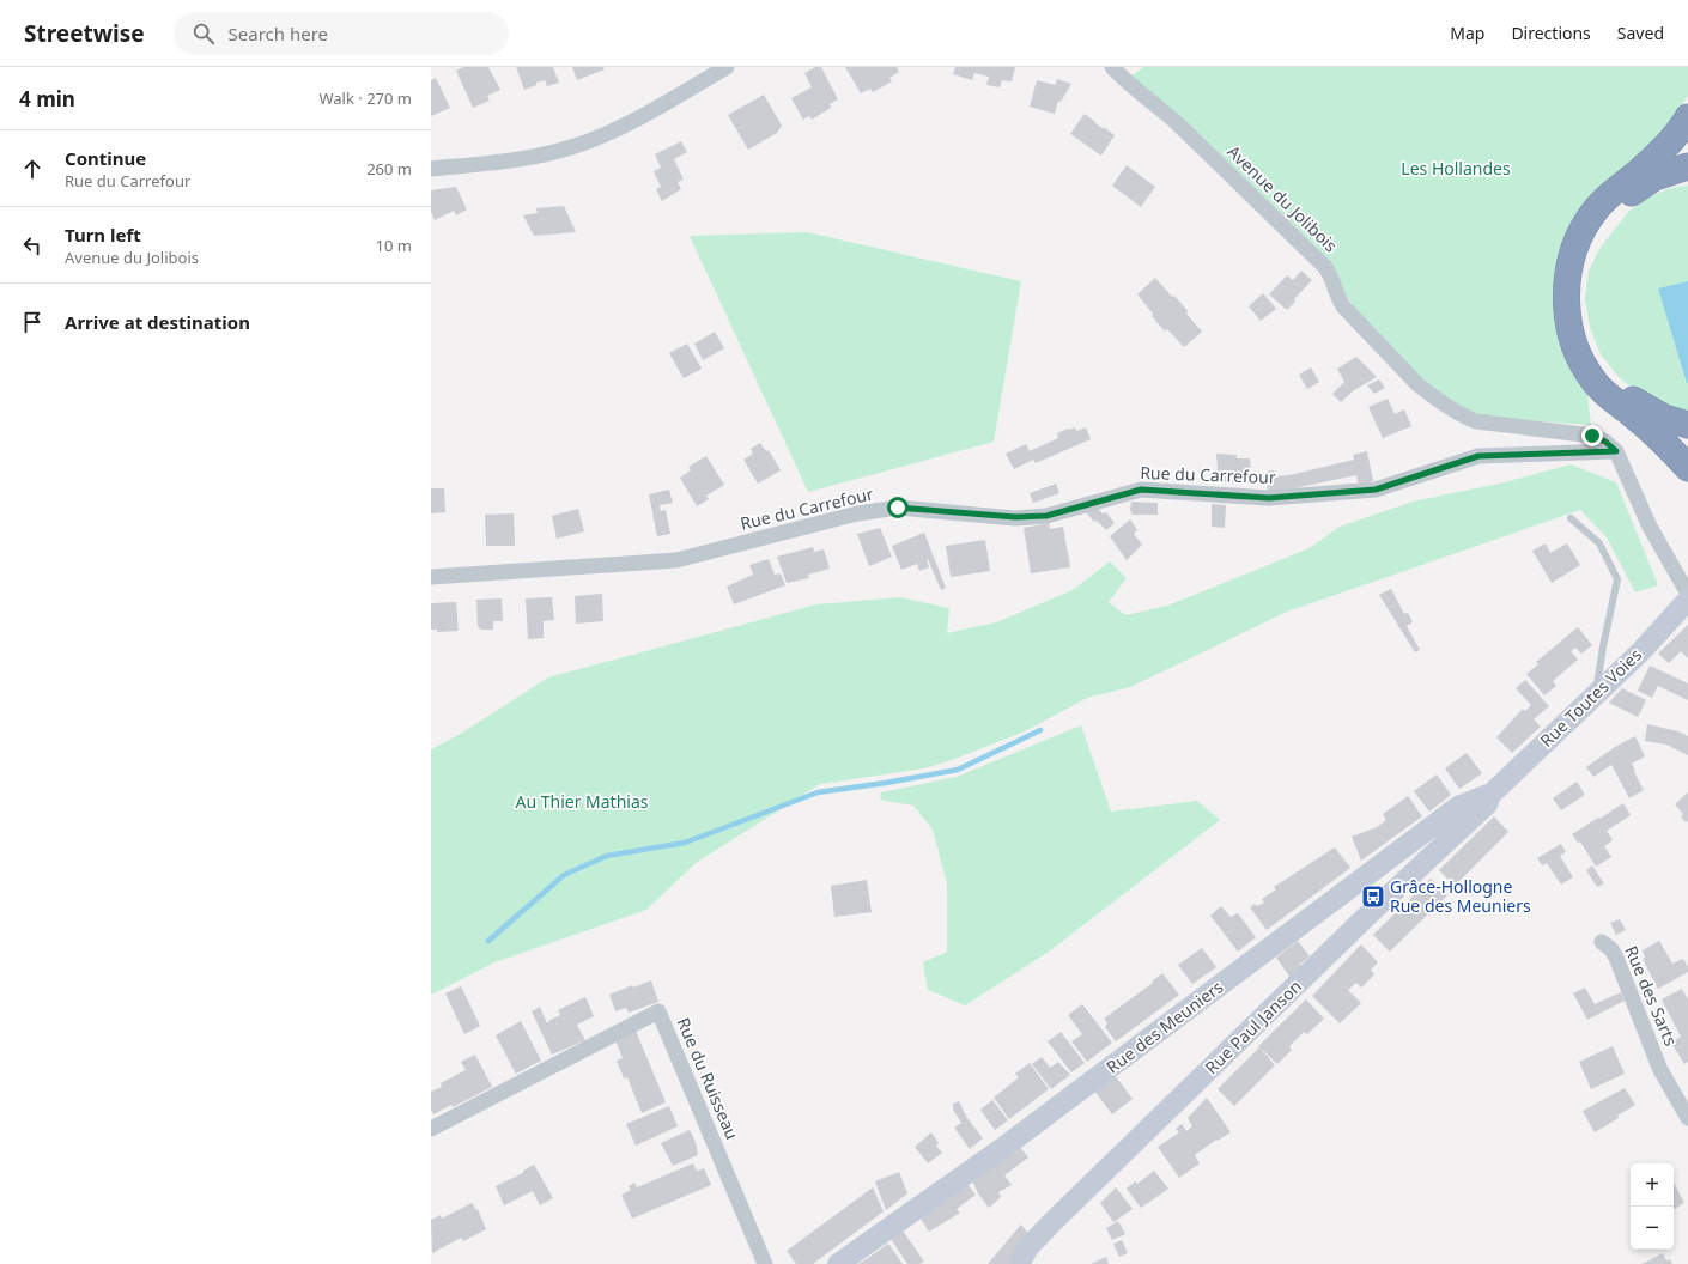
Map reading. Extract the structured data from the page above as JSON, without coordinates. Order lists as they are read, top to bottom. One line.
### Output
{"streets":{"street":["Avenue du Jolibois","Rue du Carrefour","Rue Toutes Voies","Rue des Sarts","Rue des Meuniers","Rue Paul Janson","Rue du Ruisseau"]},"crossings":[["Avenue du Jolibois","Rue du Carrefour"],["Rue Toutes Voies","Rue des Meuniers"],["Rue Toutes Voies","Rue Paul Janson"],["Rue des Meuniers","Rue Paul Janson"]],"parks":["Les Hollandes","Au Thier Mathias"],"places":{"bus stop":["Grâce-Hollogne Rue des Meuniers"]},"page":{"header":"Streetwise","search":"Search here","nav":["Map","Directions","Saved"],"heading":["4 min","Walk · 270 m"],"list":[["Continue","Rue du Carrefour","260 m"],["Turn left","Avenue du Jolibois","10 m"],"Arrive at destination"],"map_buttons":["+","−"]}}
